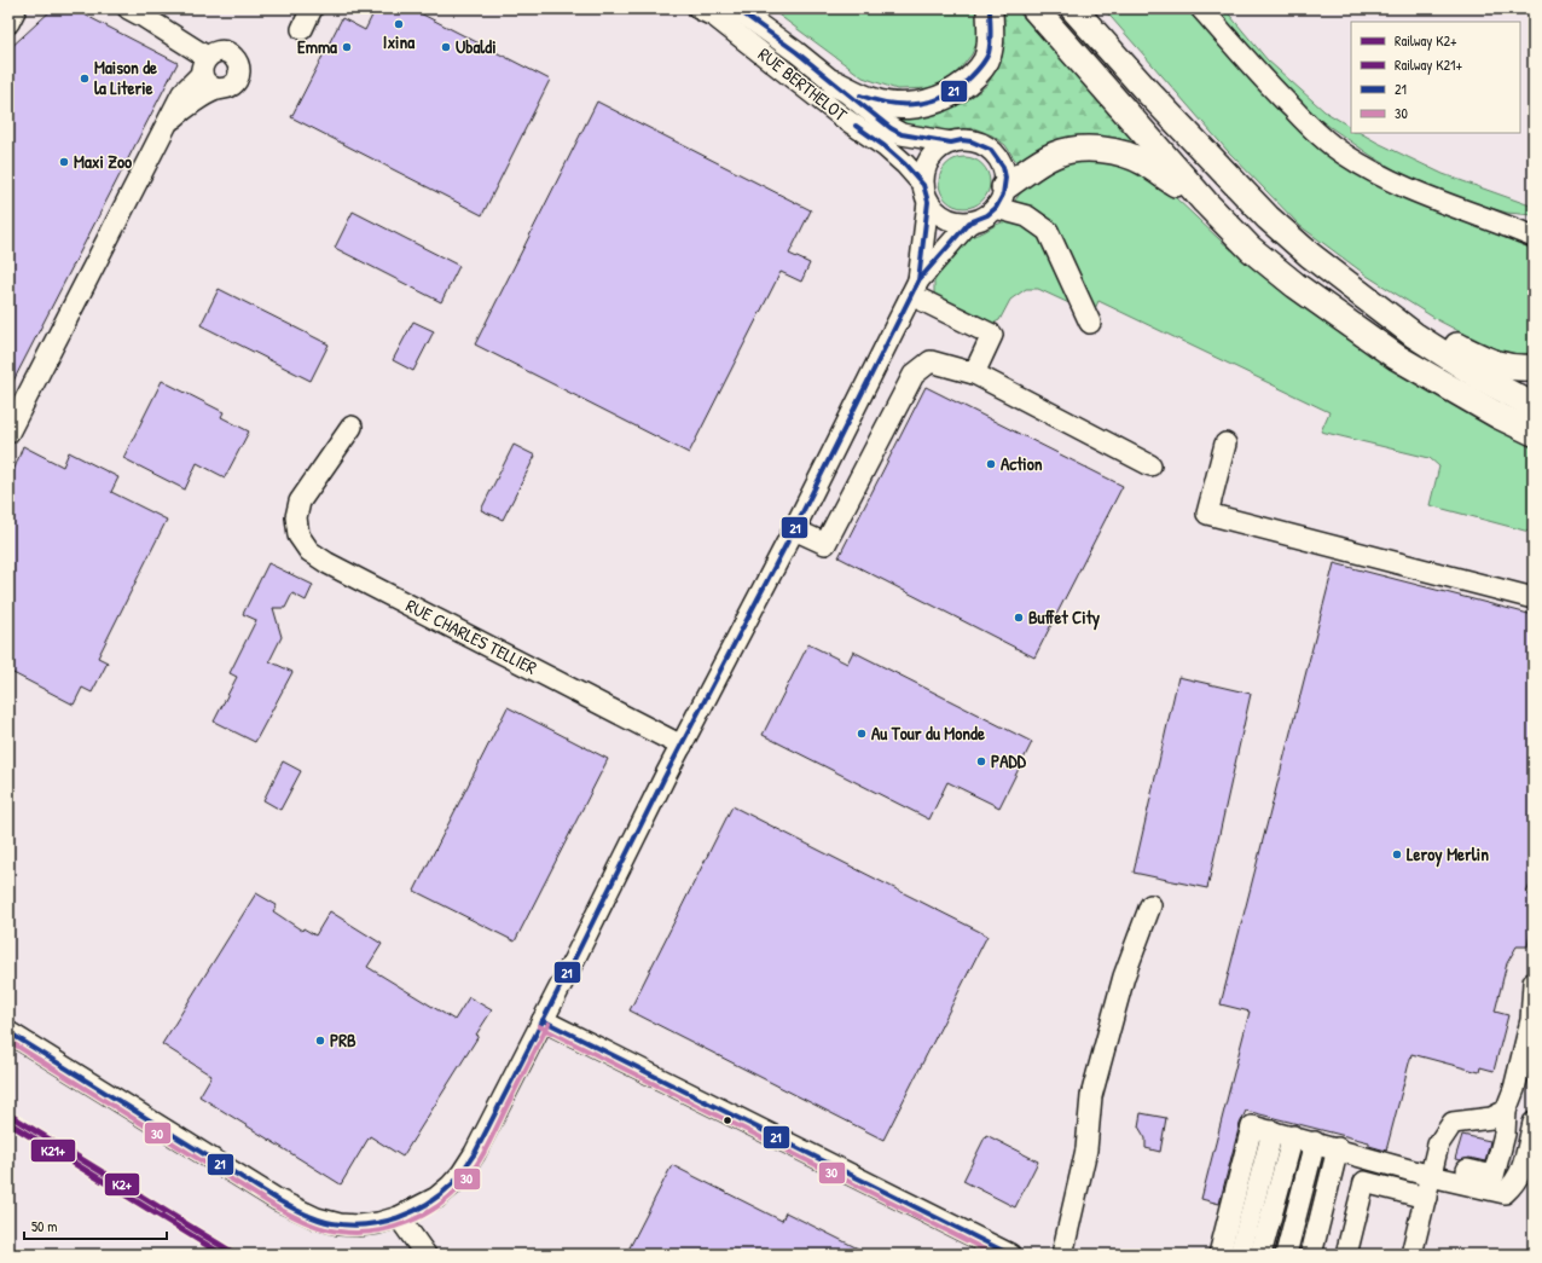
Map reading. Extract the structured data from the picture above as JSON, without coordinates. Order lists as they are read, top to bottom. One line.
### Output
{"streets":{"street":["RUE BERTHELOT","RUE CHARLES TELLIER"]},"places":["Ixina","Emma","Ubaldi","Maison de la Literie","Maxi Zoo","Action","Buffet City","Au Tour du Monde","PADD","Leroy Merlin","PRB"],"lines":["transit line 21","transit line 30","rail line K2+","rail line K21+"],"legend":["Railway K2+","Railway K21+","21","30"],"scale_bar":"50 m"}
